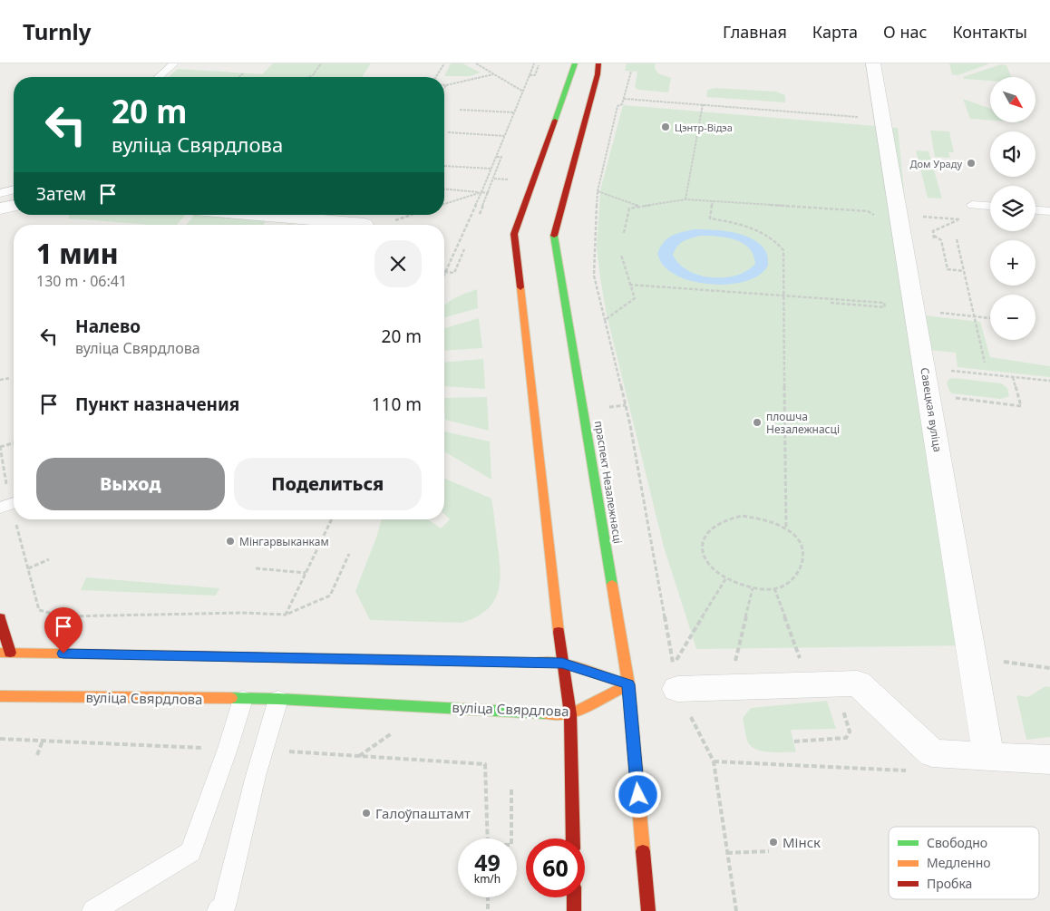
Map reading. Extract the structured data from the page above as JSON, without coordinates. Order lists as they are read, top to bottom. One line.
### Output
{"streets":{"main road":["праспект Незалежнасці","вуліца Свярдлова"],"street":["Савецкая вуліца"]},"crossings":[["праспект Незалежнасці","вуліца Свярдлова"]],"places":["Цэнтр-Відэа","Дом Ураду","плошча Незалежнасці","Мінгарвыканкам","Галоўпаштамт","Мінск"],"legend":["Свободно","Медленно","Пробка"],"north":"bottom right","page":{"header":"Turnly","nav":["Главная","Карта","О нас","Контакты"],"map_buttons":["+","−"],"turn":["20 m","вуліца Свярдлова"],"then":"Затем","heading":["1 мин","130 m · 06:41"],"list":[{"name":"Налево","note":"вуліца Свярдлова","value":"20 m"},{"name":"Пункт назначения","value":"110 m"}],"buttons":["Выход","Поделиться"],"speed":"49 km/h","limit":"60"}}
